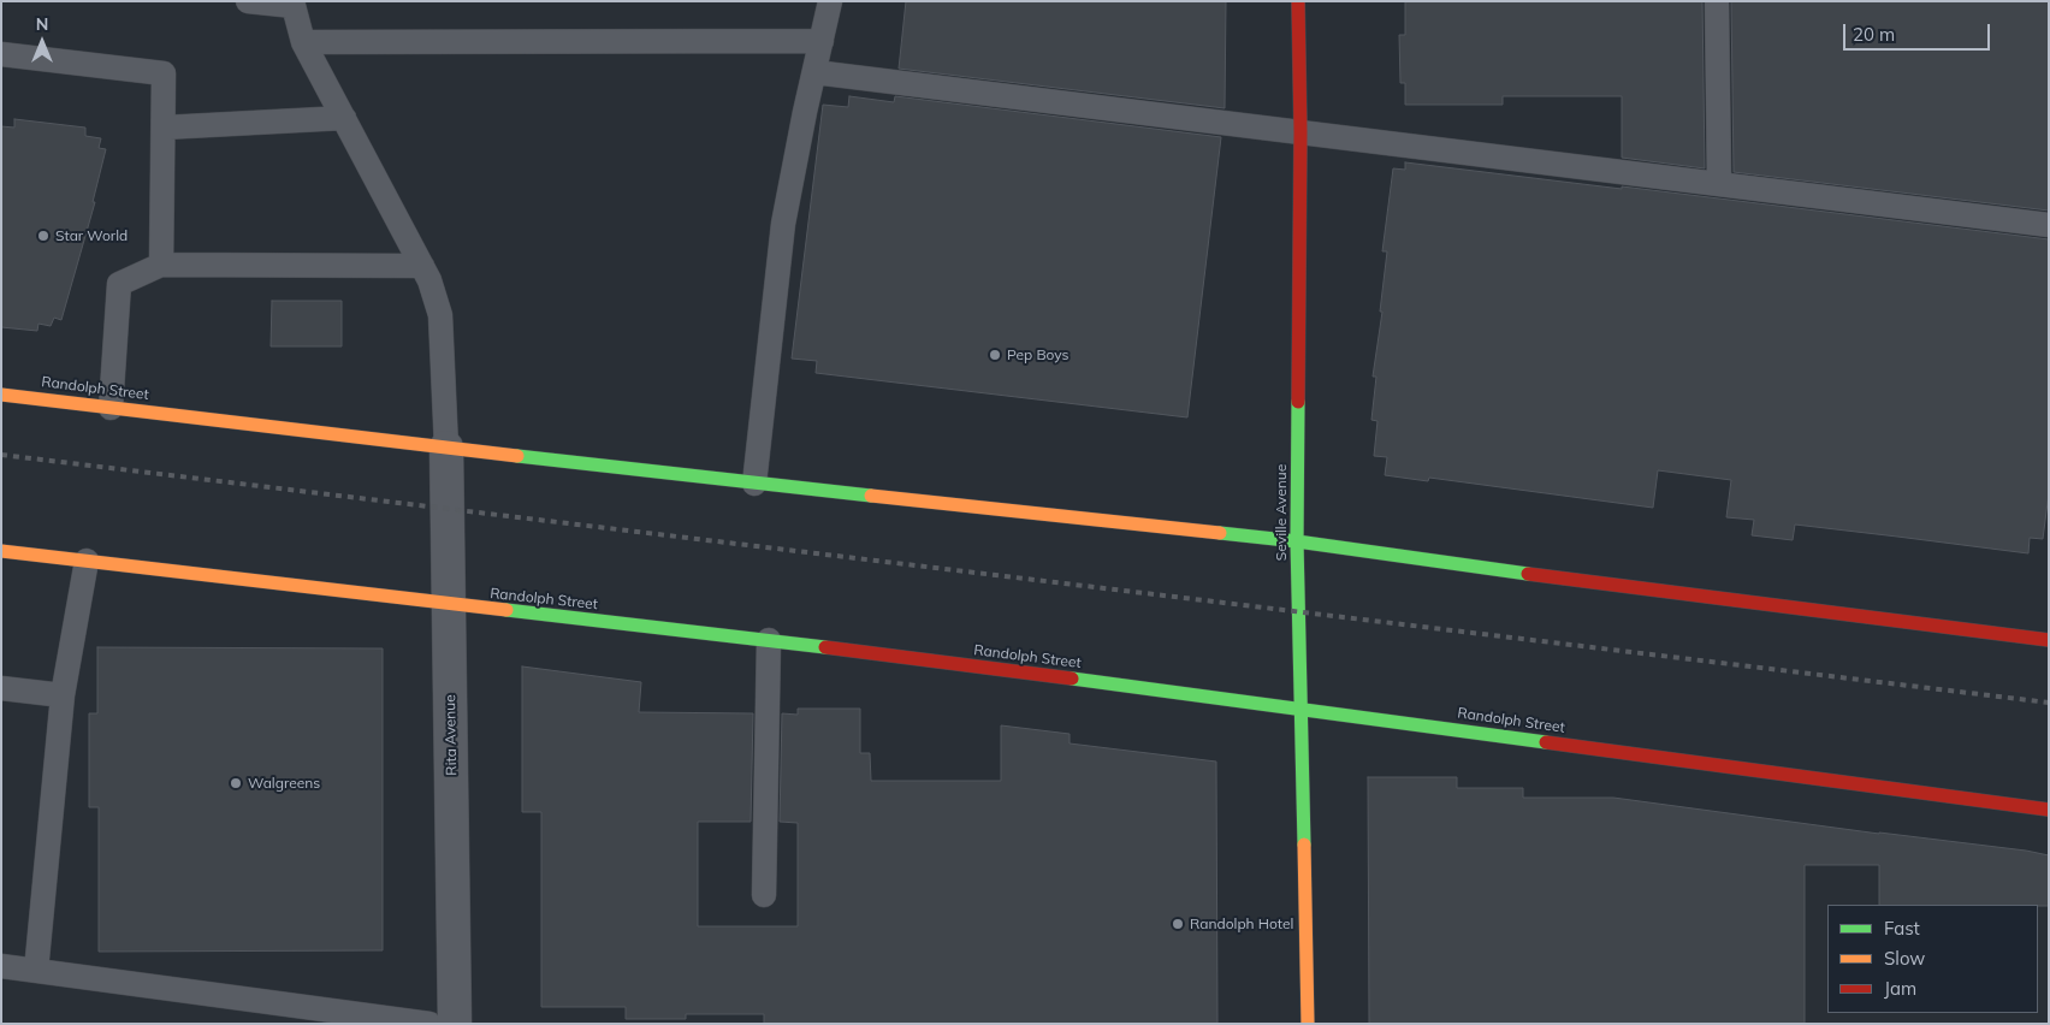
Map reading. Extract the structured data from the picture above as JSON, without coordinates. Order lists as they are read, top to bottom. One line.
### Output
{"streets":{"street":["Randolph Street","Seville Avenue","Rita Avenue"]},"crossings":[["Randolph Street","Seville Avenue"],["Randolph Street","Rita Avenue"]],"places":["Star World","Pep Boys","Walgreens","Randolph Hotel"],"legend":["Fast","Slow","Jam"],"scale_bar":"20 m","north":"top"}
